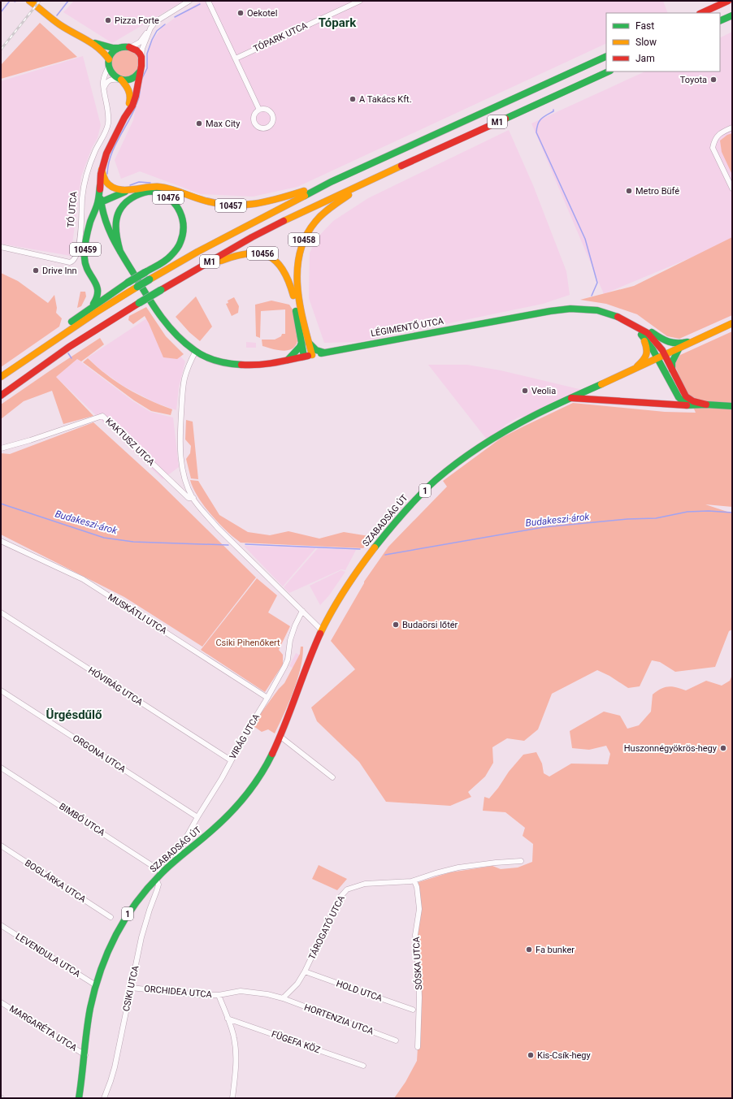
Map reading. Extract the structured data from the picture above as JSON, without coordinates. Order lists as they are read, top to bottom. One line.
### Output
{"streets":{"main road":["M1","10476","10457","10458","10459","10456","LÉGIMENTŐ UTCA","1","SZABADSÁG ÚT"],"street":["TÓPARK UTCA","TÓ UTCA","KAKTUSZ UTCA","MUSKÁTLI UTCA","HÓVIRÁG UTCA","VIRÁG UTCA","ORGONA UTCA","BIMBÓ UTCA","BOGLÁRKA UTCA","TÁROGATÓ UTCA","LEVENDULA UTCA","SÓSKA UTCA","CSIKI UTCA","HOLD UTCA","ORCHIDEA UTCA","HORTENZIA UTCA","MARGARÉTA UTCA","FÜGEFA KÖZ"]},"crossings":[["M1","10476"],["M1","10457"],["M1","10458"],["M1","10456"],["10476","10459"],["10476","LÉGIMENTŐ UTCA"],["10458","10456"],["10458","LÉGIMENTŐ UTCA"],["10456","LÉGIMENTŐ UTCA"],["LÉGIMENTŐ UTCA","1"],["1","SZABADSÁG ÚT"],["SZABADSÁG ÚT","VIRÁG UTCA"],["SZABADSÁG ÚT","BIMBÓ UTCA"],["SZABADSÁG ÚT","LEVENDULA UTCA"],["SZABADSÁG ÚT","CSIKI UTCA"],["SZABADSÁG ÚT","MARGARÉTA UTCA"],["MUSKÁTLI UTCA","VIRÁG UTCA"],["HÓVIRÁG UTCA","VIRÁG UTCA"],["VIRÁG UTCA","ORGONA UTCA"],["TÁROGATÓ UTCA","SÓSKA UTCA"],["TÁROGATÓ UTCA","HOLD UTCA"],["TÁROGATÓ UTCA","ORCHIDEA UTCA"],["TÁROGATÓ UTCA","HORTENZIA UTCA"],["CSIKI UTCA","ORCHIDEA UTCA"],["ORCHIDEA UTCA","HORTENZIA UTCA"]],"districts":["Tópark","Ürgésdűlő"],"water":["Budakeszi-árok"],"parks":["Csiki Pihenőkert"],"places":["Oekotel","Pizza Forte","Toyota","A Takács Kft.","Max City","Metro Büfé","Drive Inn","Veolia","Budaörsi lőtér","Huszonnégyökrös-hegy","Fa bunker","Kis-Csík-hegy"],"legend":["Fast","Slow","Jam"]}
